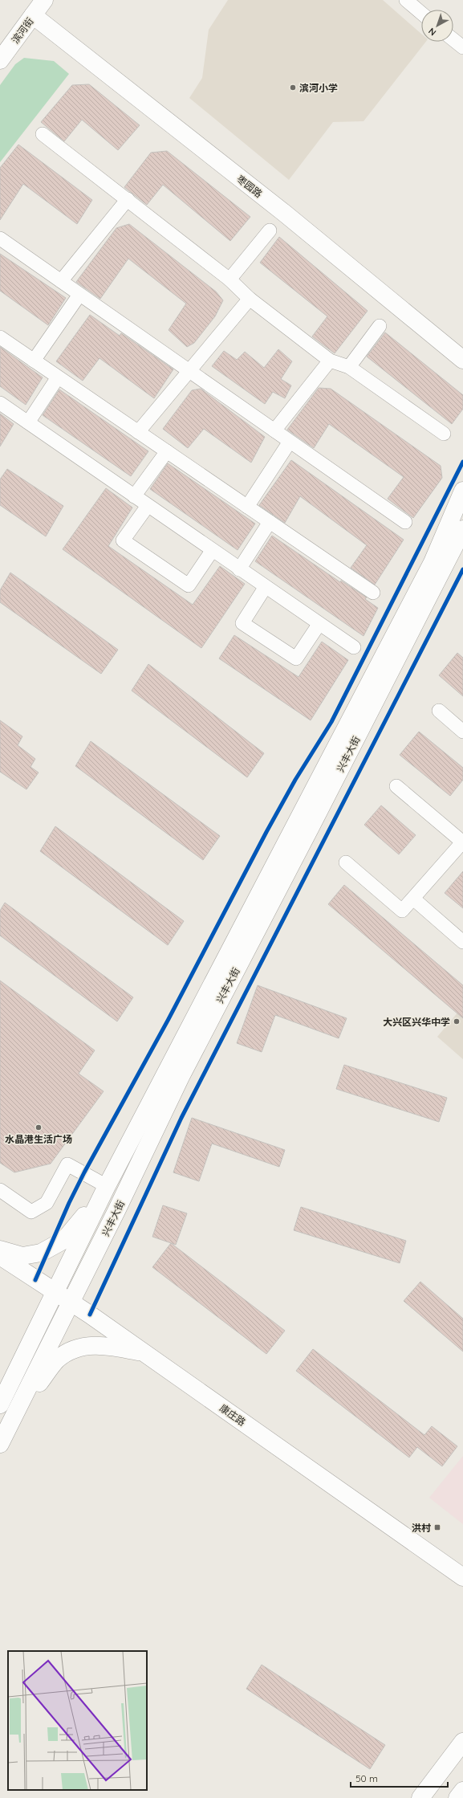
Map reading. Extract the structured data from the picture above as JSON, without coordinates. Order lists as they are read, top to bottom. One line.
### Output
{"streets":{"main road":["滨河街","枣园路","兴丰大街","康庄路"]},"crossings":[["滨河街","枣园路"],["兴丰大街","康庄路"]],"places":{"other":["滨河小学","大兴区兴华中学","水晶港生活广场"],"transit":["洪村"]},"scale_bar":"50 m","north":"bottom left"}
